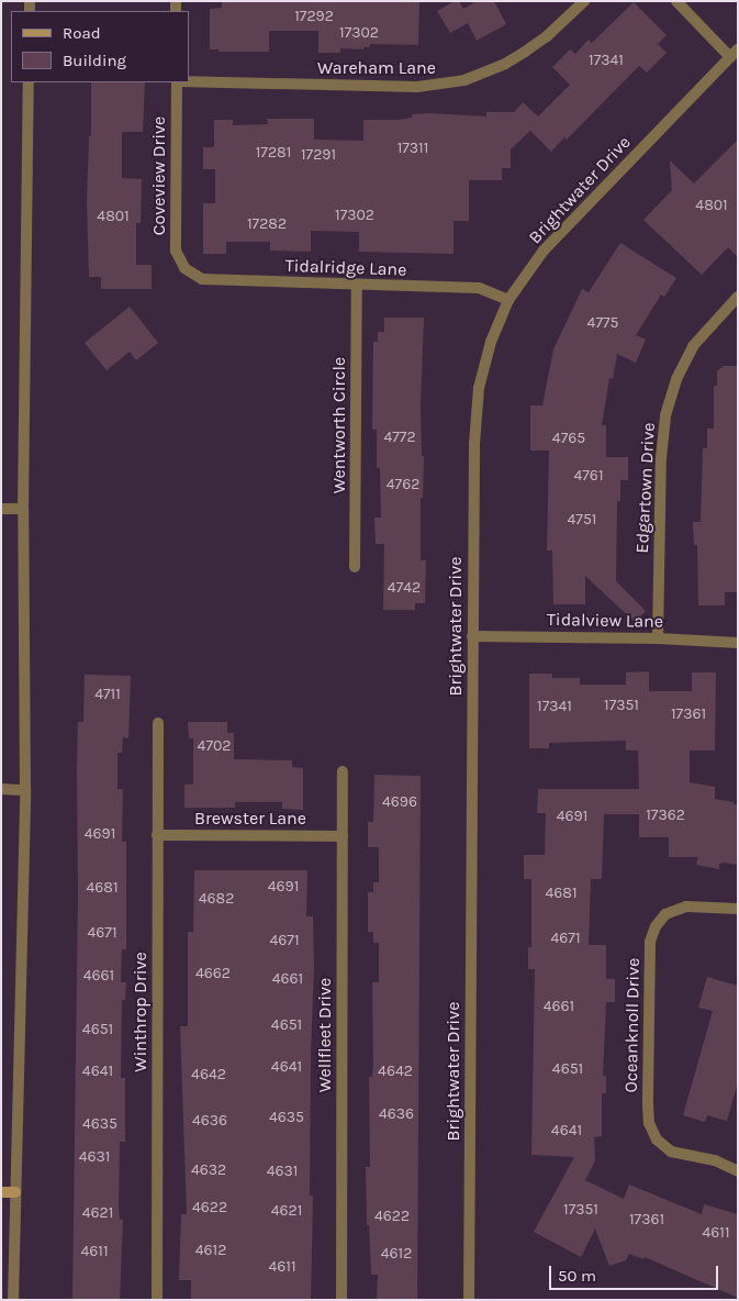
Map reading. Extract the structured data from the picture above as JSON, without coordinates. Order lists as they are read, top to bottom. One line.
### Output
{"streets":{"street":["Wareham Lane","Coveview Drive","Brightwater Drive","Tidalridge Lane","Wentworth Circle","Edgartown Drive","Tidalview Lane","Brewster Lane","Winthrop Drive","Oceanknoll Drive","Wellfleet Drive"]},"crossings":[["Coveview Drive","Tidalridge Lane"],["Brightwater Drive","Tidalridge Lane"],["Brightwater Drive","Tidalview Lane"],["Tidalridge Lane","Wentworth Circle"],["Edgartown Drive","Tidalview Lane"],["Brewster Lane","Winthrop Drive"],["Brewster Lane","Wellfleet Drive"]],"house_numbers":["17292","17302","17341","17311","17281","17291","4801","17302","4801","17282","4775","4772","4765","4761","4762","4751","4742","4711","17351","17341","17361","4702","4696","17362","4691","4691","4691","4681","4681","4682","4671","4671","4671","4662","4661","4661","4661","4651","4651","4641","4651","4641","4642","4642","4636","4635","4636","4635","4641","4631","4632","4631","4622","17351","4621","4621","4622","17361","4611","4612","4611","4612","4611"],"legend":["Road","Building"],"scale_bar":"50 m"}
